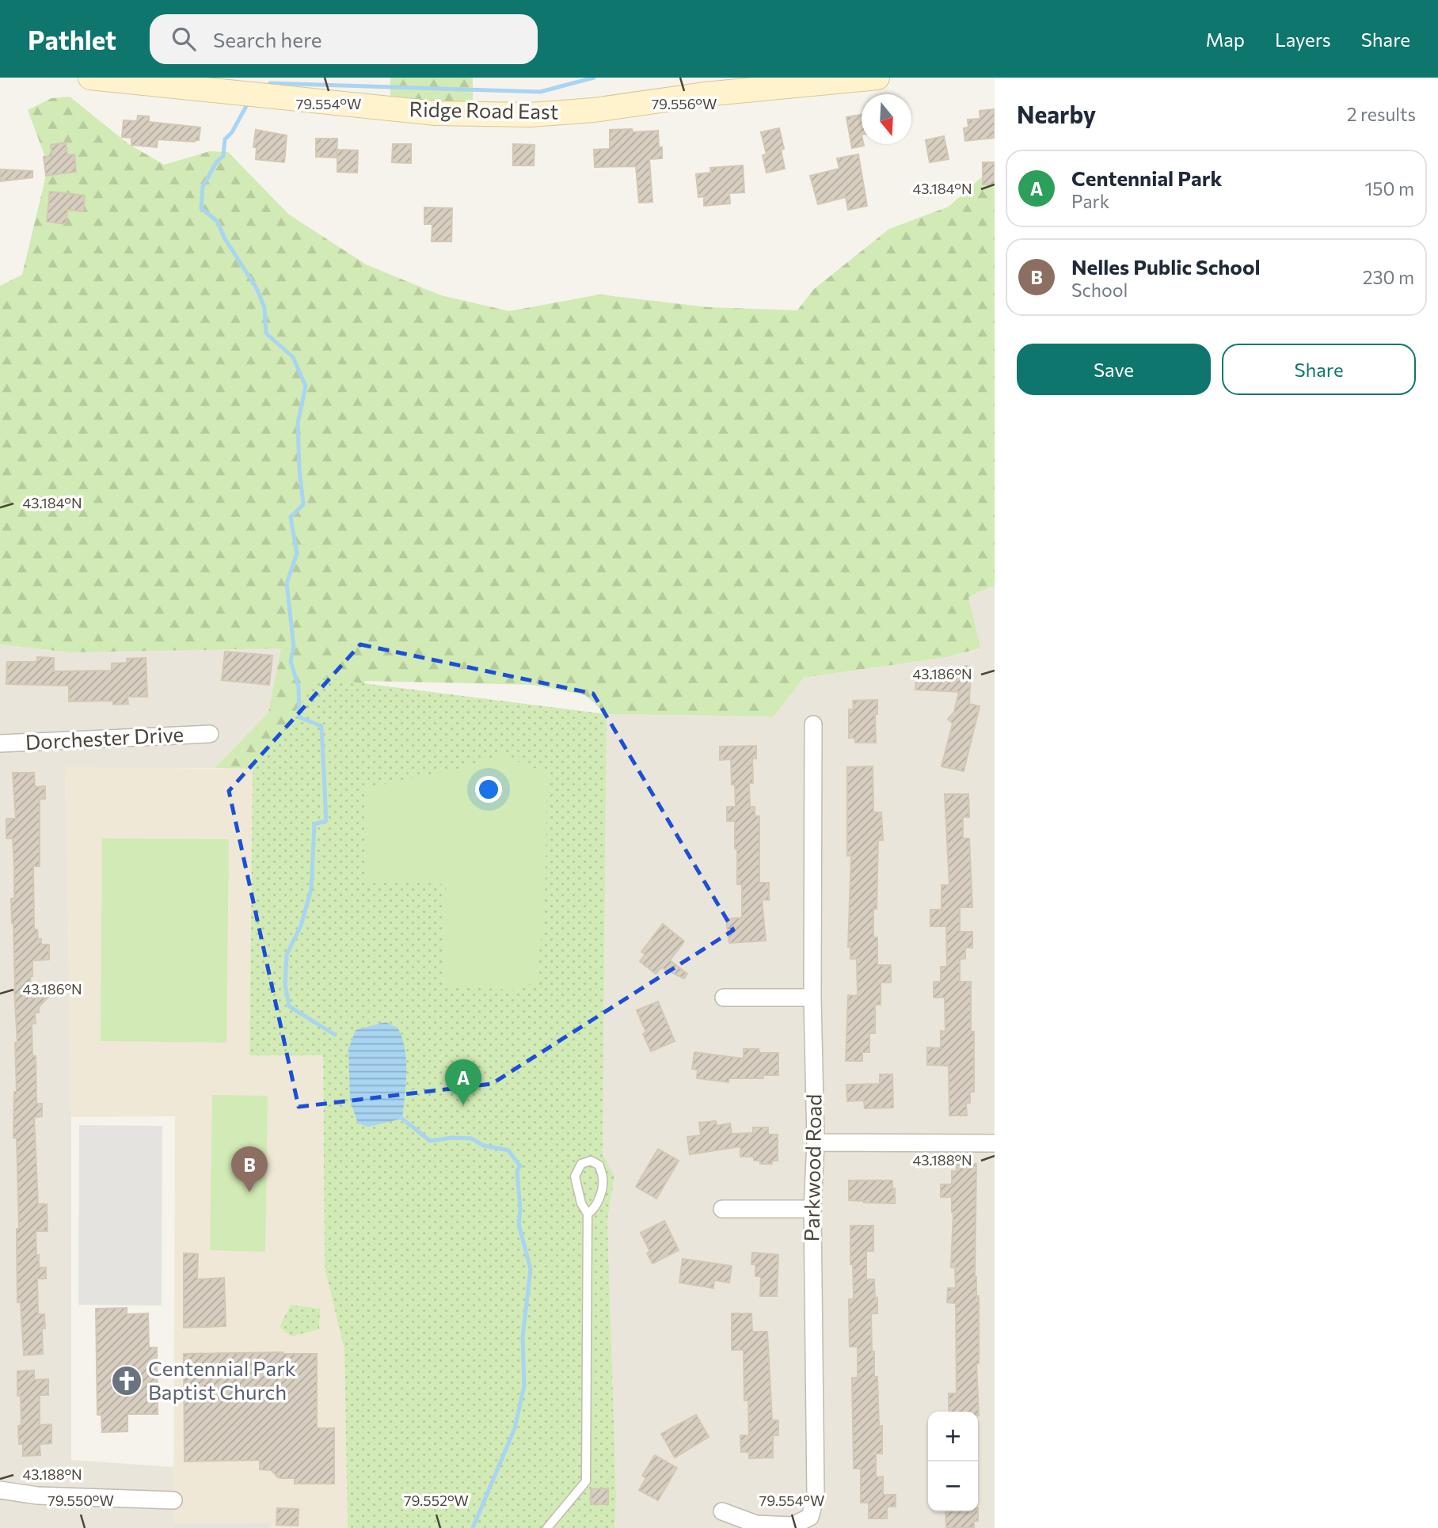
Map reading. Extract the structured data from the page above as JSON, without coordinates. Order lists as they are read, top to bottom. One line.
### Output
{"streets":{"main road":["Ridge Road East"],"street":["Dorchester Drive","Parkwood Road"]},"places":{"church":["Centennial Park Baptist Church"]},"north":"bottom","page":{"header":"Pathlet","search":"Search here","nav":["Map","Layers","Share"],"heading":["Nearby","2 results"],"list":[{"mark":"A","name":"Centennial Park","note":"Park","value":"150 m"},{"mark":"B","name":"Nelles Public School","note":"School","value":"230 m"}],"buttons":["Save","Share"],"pins":["A","B"],"map_buttons":["+","−"]},"coordinates":["79.554°W","79.556°W","43.184°N","43.186°N","43.188°N","79.550°W","79.552°W"]}
